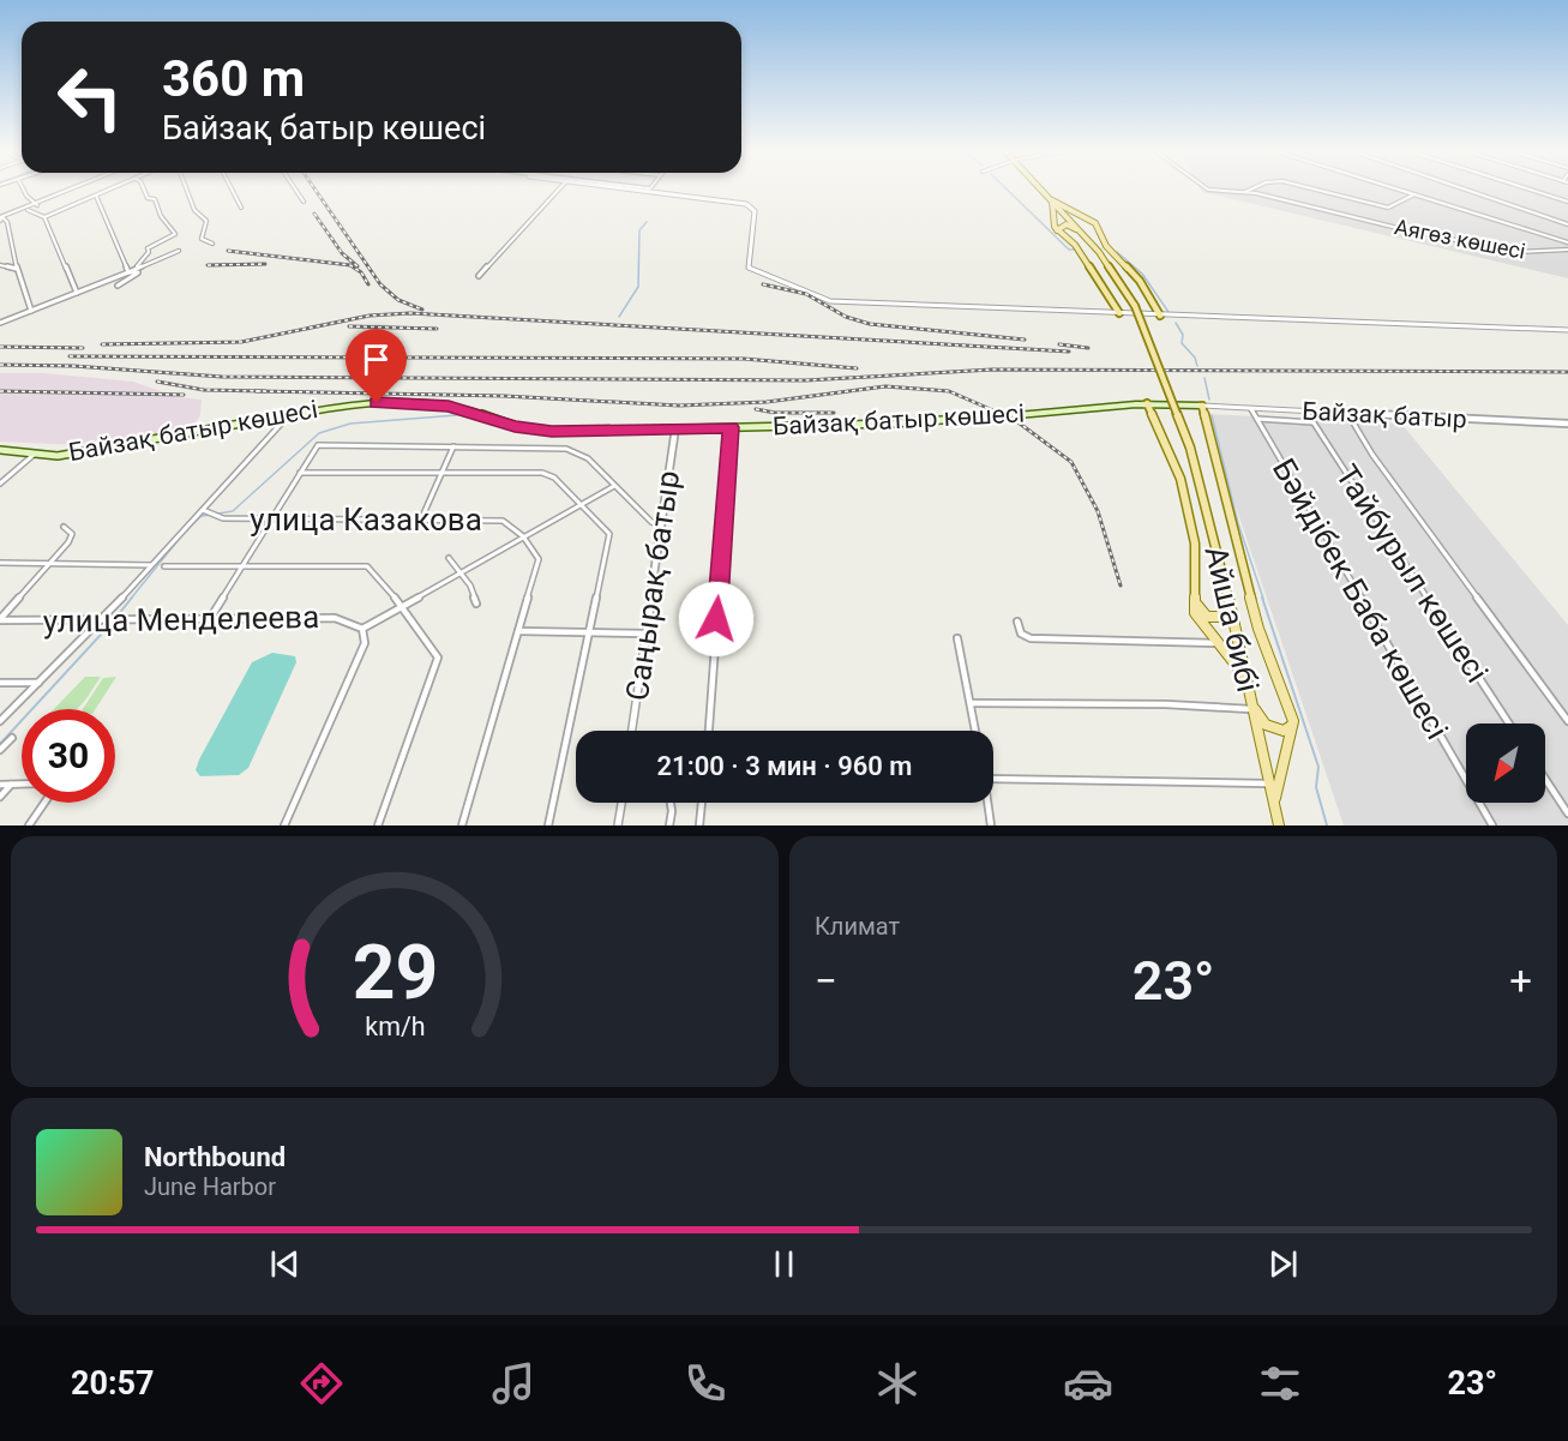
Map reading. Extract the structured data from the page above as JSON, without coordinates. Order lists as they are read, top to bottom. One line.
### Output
{"streets":{"main road":["Байзақ батыр көшесі","Айша бибі"],"street":["Аягөз көшесі","Байзақ батыр","улица Казакова","Тайбурыл көшесі","Саңырақ батыр","Бәйдібек Баба көшесі","улица Менделеева"]},"crossings":[["Байзақ батыр","Байзақ батыр көшесі"],["Байзақ батыр","Тайбурыл көшесі"],["Байзақ батыр","Бәйдібек Баба көшесі"],["Байзақ батыр көшесі","Саңырақ батыр"]],"north":"bottom left","page":{"turn":["360 m","Байзақ батыр көшесі"],"limit":"30","trip":"21:00 · 3 мин · 960 m","tile":"Климат","heat":["−","23°","+"],"song":["Northbound","June Harbor"],"tabs":["20:57","23°"],"gauge":["29","km/h"]}}
